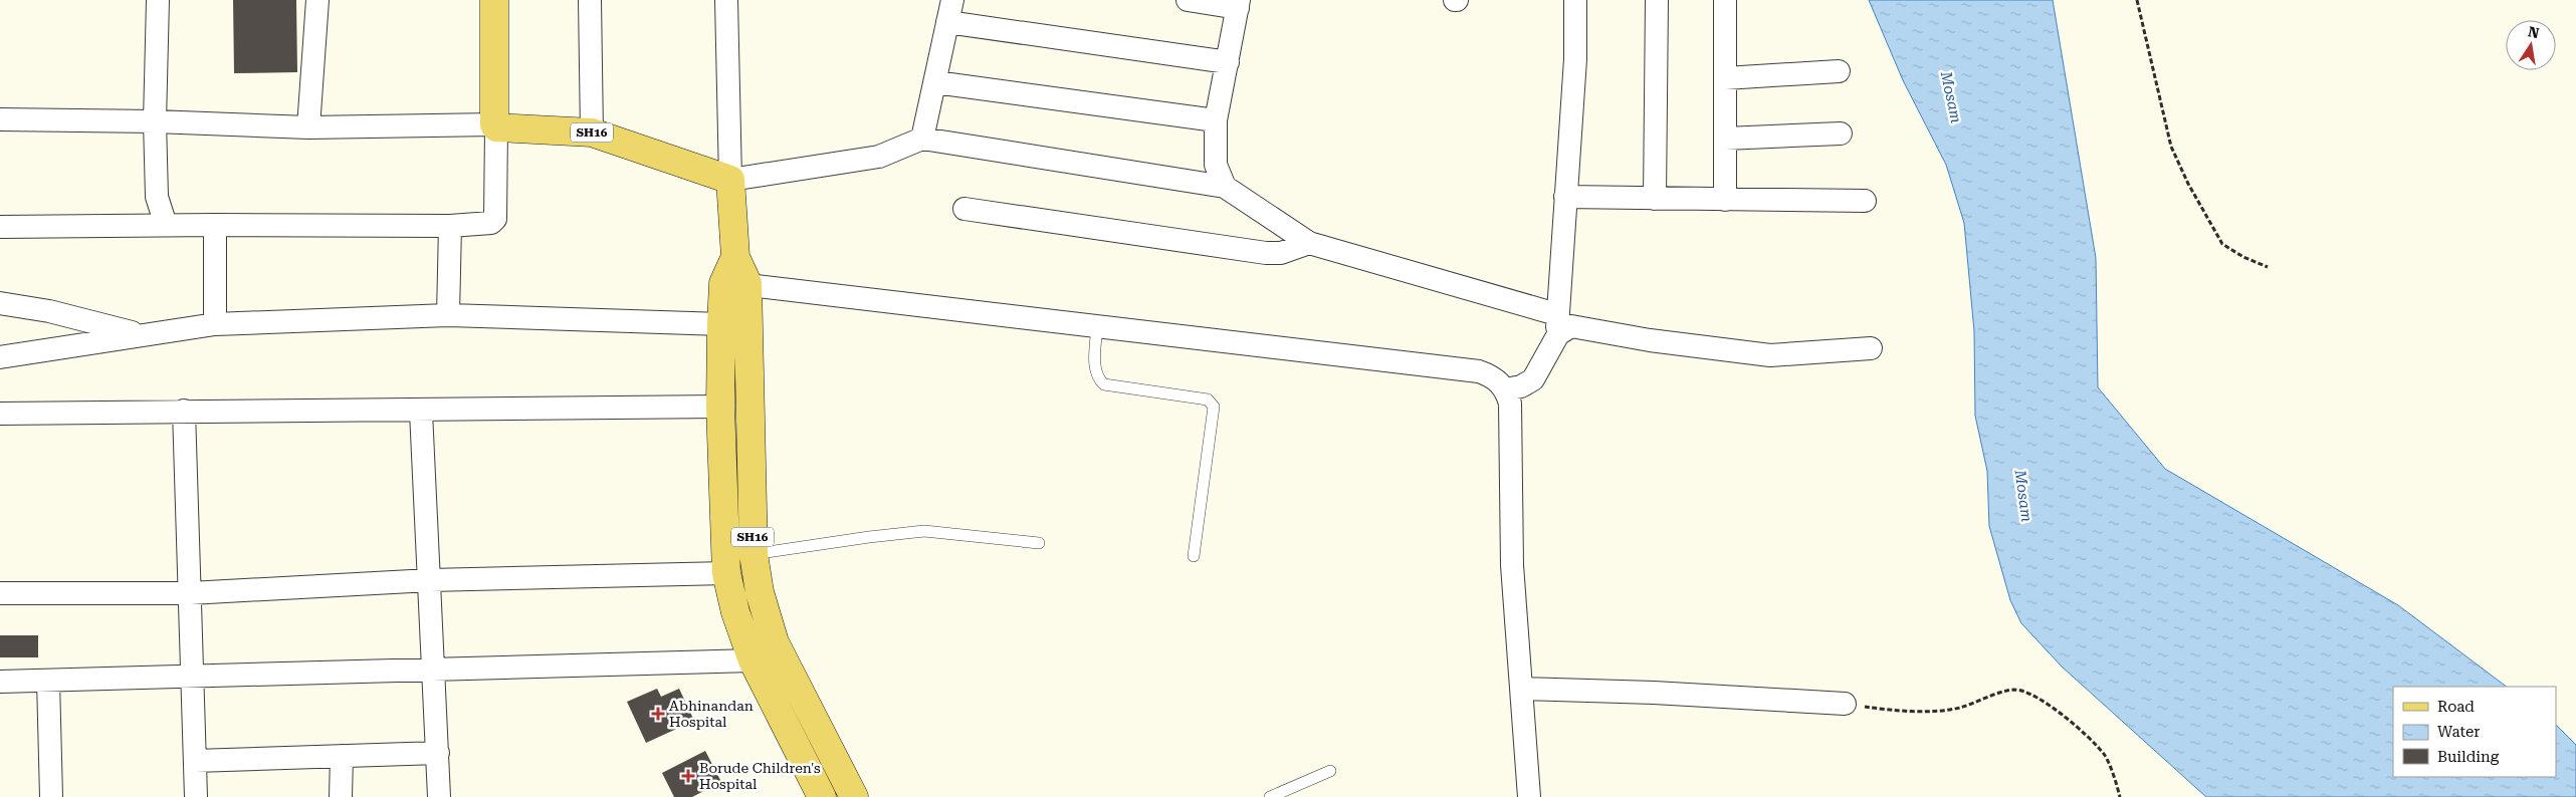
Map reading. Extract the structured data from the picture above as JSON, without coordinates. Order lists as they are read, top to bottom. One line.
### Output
{"streets":{"main road":["SH16"]},"water":["Mosam"],"places":{"health":["Abhinandan Hospital","Borude Children's Hospital"]},"legend":["Road","Water","Building"],"north":"top"}
